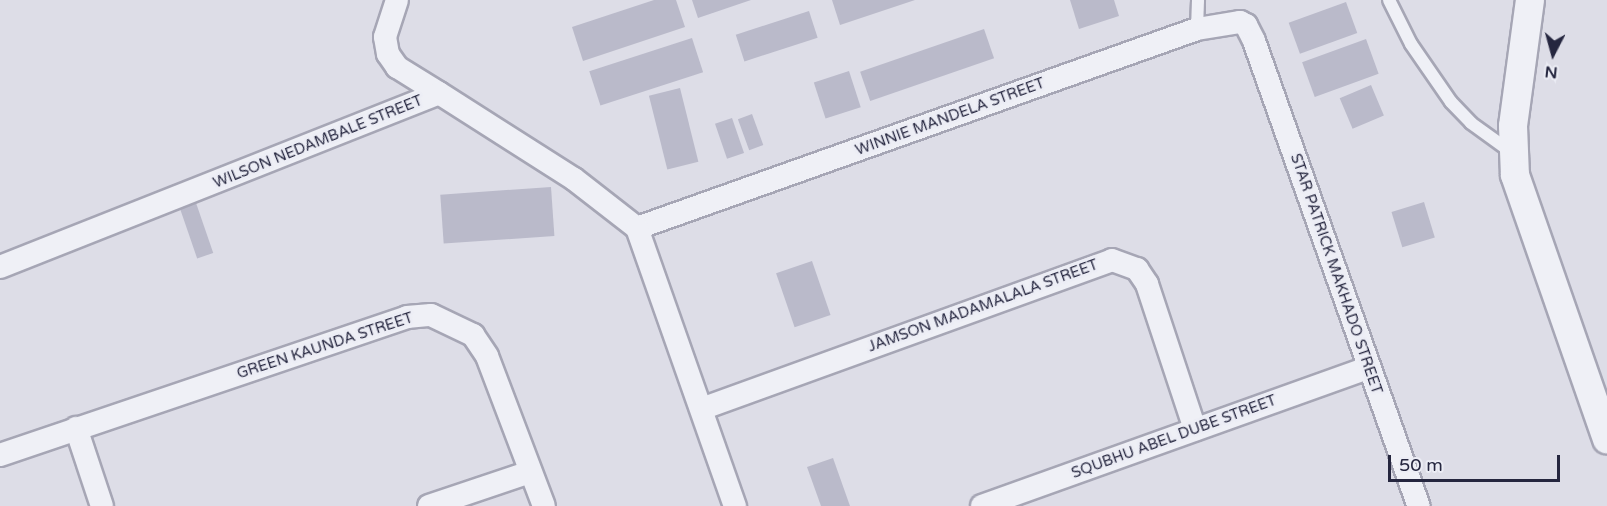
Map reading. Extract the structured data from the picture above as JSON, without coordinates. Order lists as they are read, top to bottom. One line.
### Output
{"streets":{"street":["WINNIE MANDELA STREET","WILSON NEDAMBALE STREET","STAR PATRICK MAKHADO STREET","JAMSON MADAMALALA STREET","GREEN KAUNDA STREET","SQUBHU ABEL DUBE STREET"]},"crossings":[["WINNIE MANDELA STREET","WILSON NEDAMBALE STREET"],["WINNIE MANDELA STREET","STAR PATRICK MAKHADO STREET"],["STAR PATRICK MAKHADO STREET","SQUBHU ABEL DUBE STREET"],["JAMSON MADAMALALA STREET","SQUBHU ABEL DUBE STREET"]],"scale_bar":"50 m","north":"bottom"}
